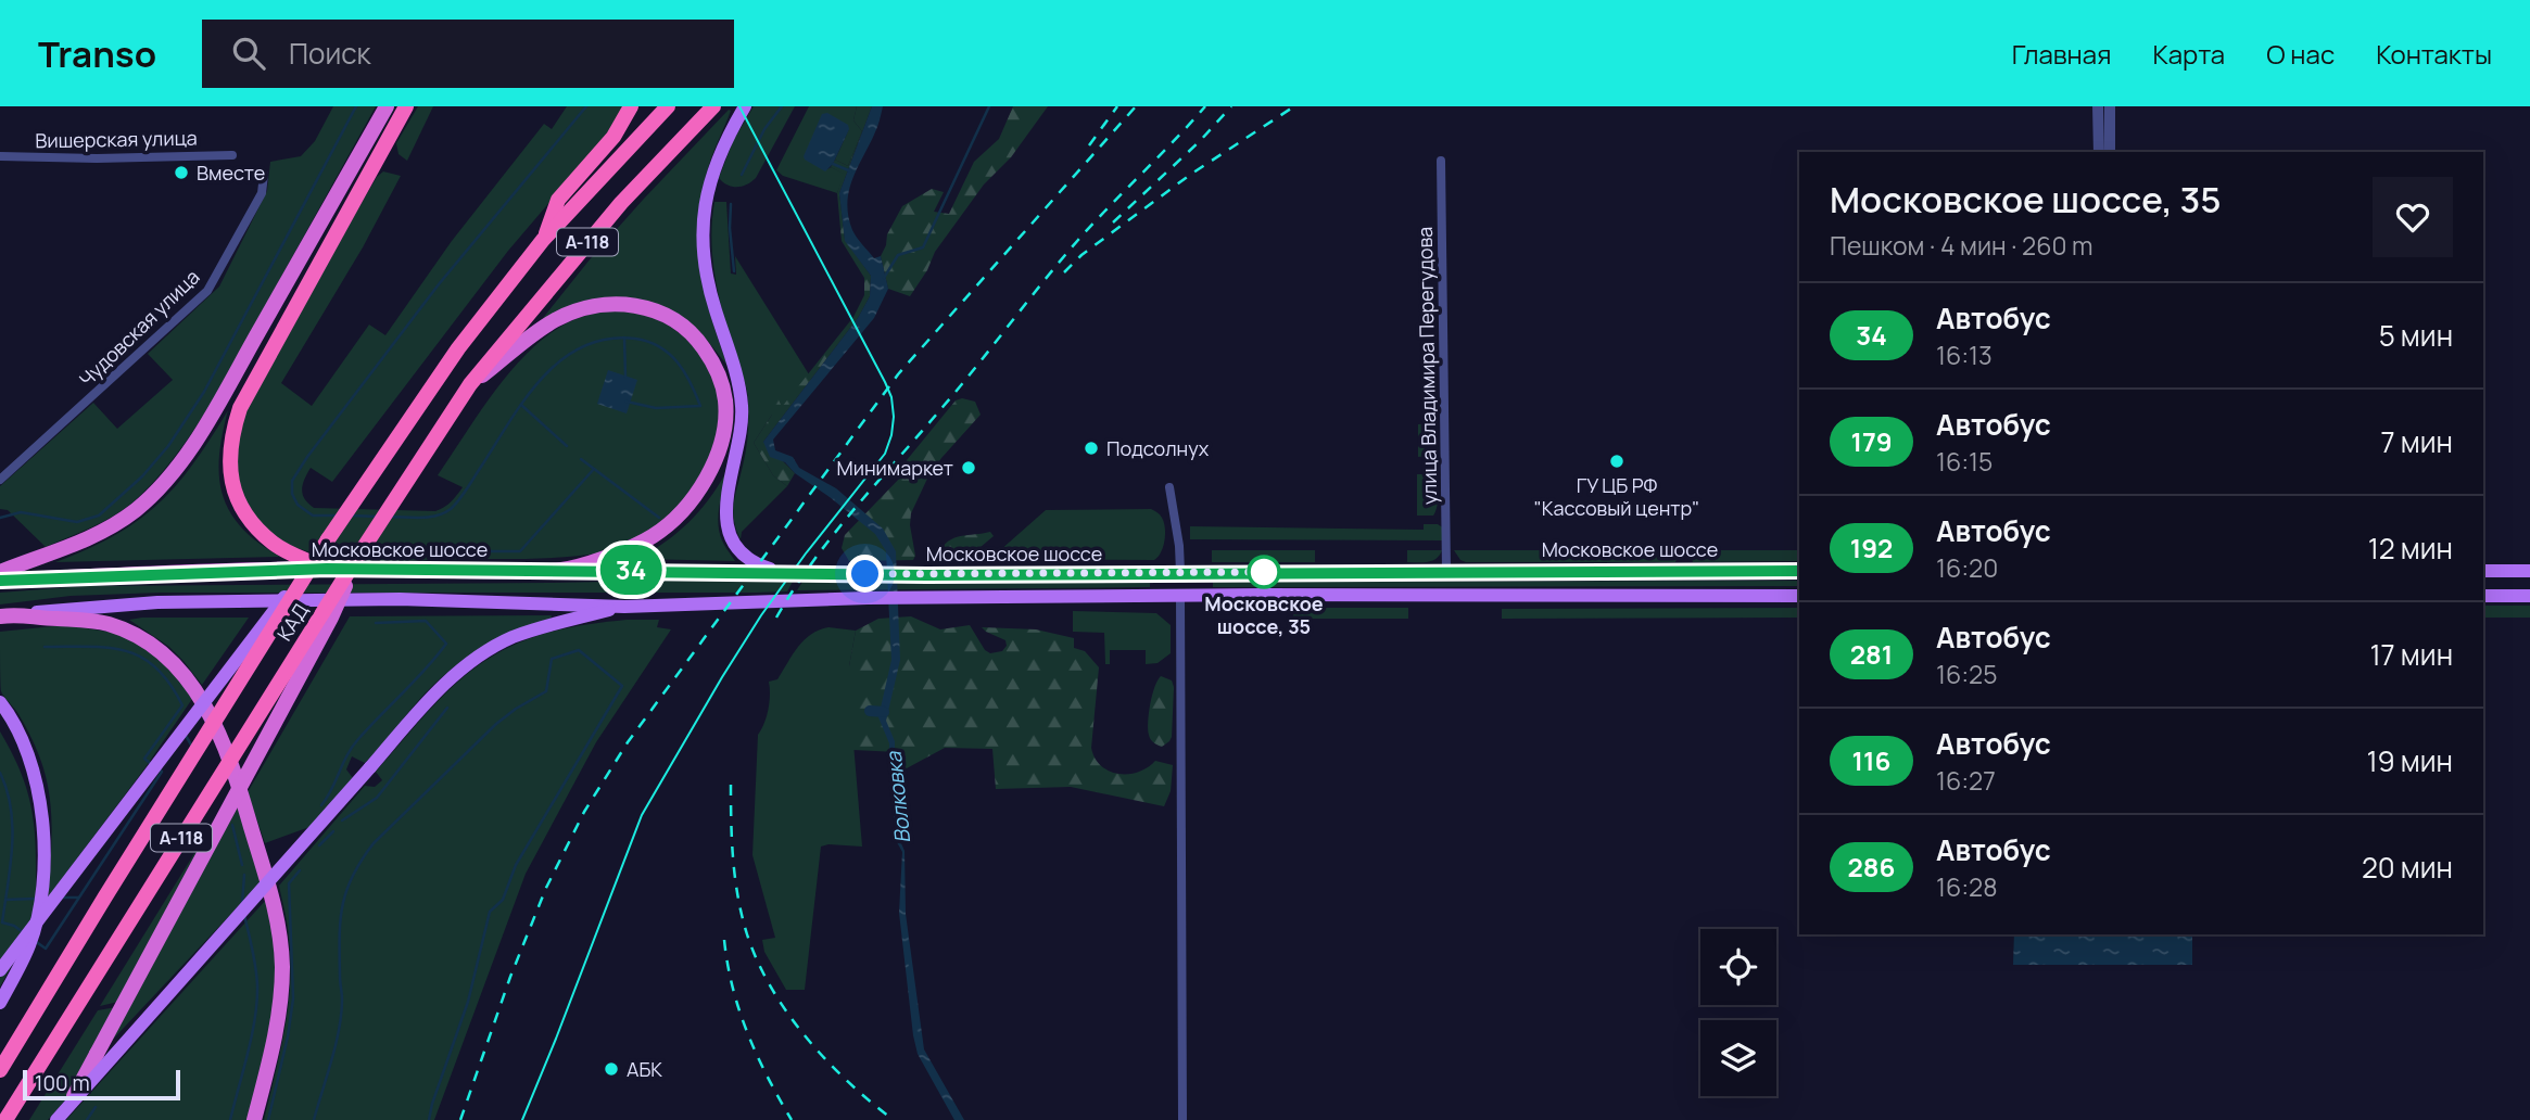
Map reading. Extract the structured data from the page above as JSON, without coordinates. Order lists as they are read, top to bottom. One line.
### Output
{"streets":{"highway":["А-118","Московское шоссе","КАД"],"street":["Вишерская улица","Чудовская улица","улица Владимира Перегудова"]},"crossings":[["улица Владимира Перегудова","Московское шоссе"]],"water":["Волковка"],"places":["Вместе","Подсолнух","ГУ ЦБ РФ \"Кассовый центр\"","Минимаркет","Московское шоссе, 35","АБК"],"lines":["bus line 34"],"scale_bar":"100 m","page":{"header":"Transo","search":"Поиск","nav":["Главная","Карта","О нас","Контакты"],"on_map":"34","heading":["Московское шоссе, 35","Пешком · 4 мин · 260 m"],"list":[{"mark":"34","name":"Автобус","note":"16:13","value":"5 мин"},{"mark":"179","name":"Автобус","note":"16:15","value":"7 мин"},{"mark":"192","name":"Автобус","note":"16:20","value":"12 мин"},{"mark":"281","name":"Автобус","note":"16:25","value":"17 мин"},{"mark":"116","name":"Автобус","note":"16:27","value":"19 мин"},{"mark":"286","name":"Автобус","note":"16:28","value":"20 мин"}],"scale":"100 m"}}
